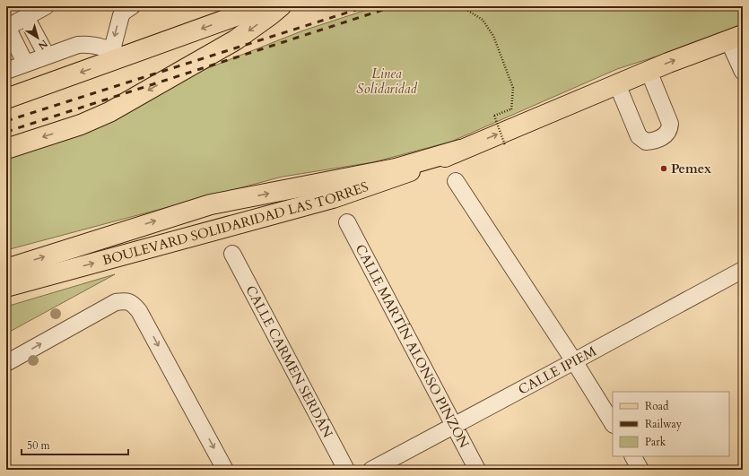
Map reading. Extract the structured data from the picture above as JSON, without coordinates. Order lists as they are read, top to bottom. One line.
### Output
{"streets":{"main road":["BOULEVARD SOLIDARIDAD LAS TORRES"],"street":["CALLE MARTÍN ALONSO PINZÓN","CALLE CARMEN SERDÁN","CALLE IPIEM"]},"crossings":[["CALLE MARTÍN ALONSO PINZÓN","CALLE IPIEM"]],"parks":["Linea Solidaridad"],"places":["Pemex"],"legend":["Road","Railway","Park"],"scale_bar":"50 m","north":"bottom right"}
